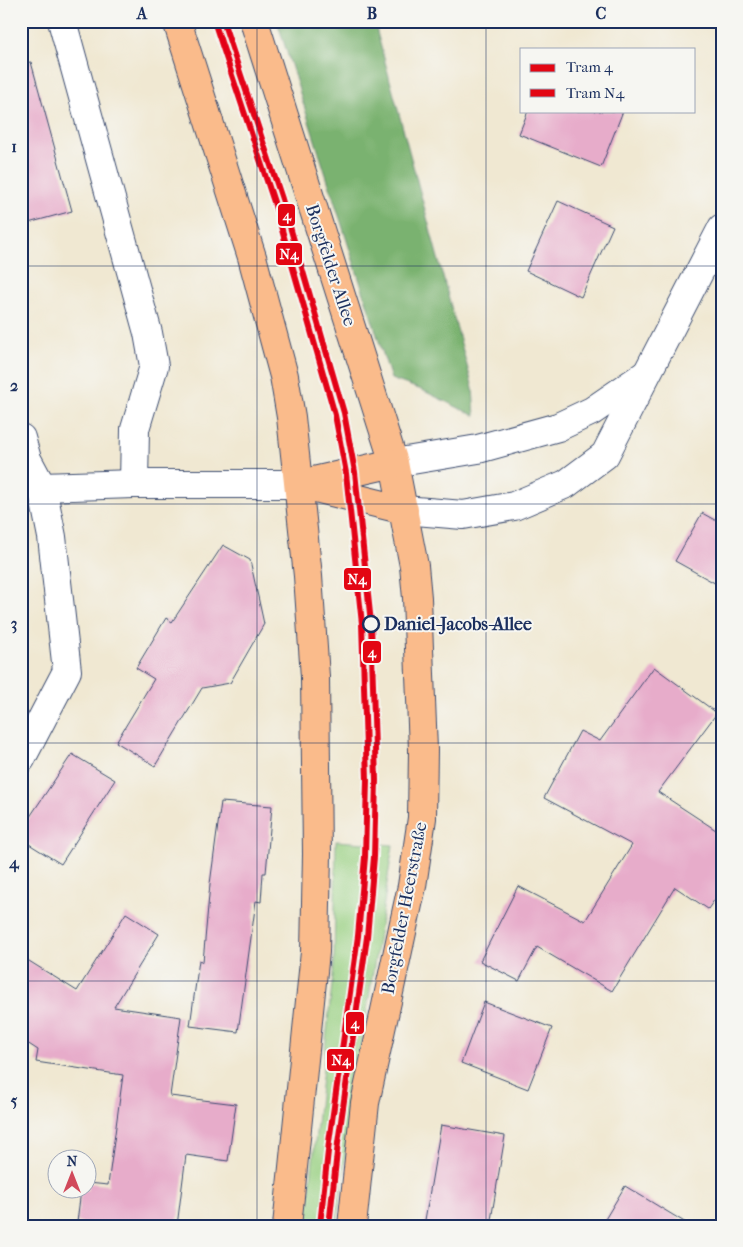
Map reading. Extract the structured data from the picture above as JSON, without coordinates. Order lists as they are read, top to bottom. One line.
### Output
{"streets":{"main road":["Borgfelder Allee","Borgfelder Heerstraße"]},"crossings":[["Borgfelder Allee","Borgfelder Heerstraße"]],"places":["Daniel-Jacobs-Allee"],"lines":["tram line 4","tram line N4"],"legend":["Tram 4","Tram N4"],"north":"top","grid":{"columns":["A","B","C"],"rows":["1","2","3","4","5"]}}
